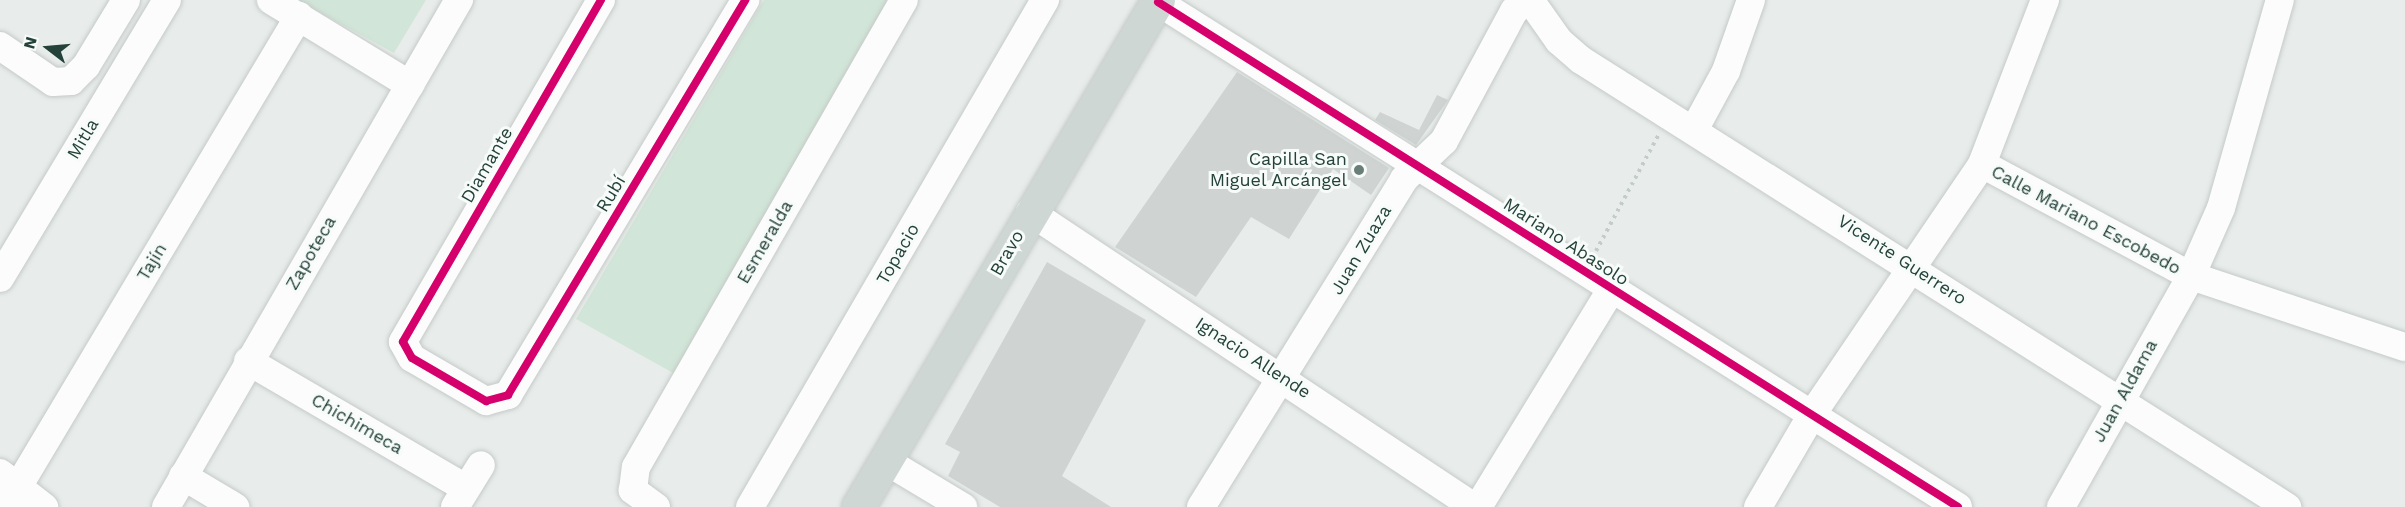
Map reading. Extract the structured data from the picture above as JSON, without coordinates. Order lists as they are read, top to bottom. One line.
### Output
{"streets":{"main road":["Bravo"],"street":["Mitla","Diamante","Rubí","Calle Mariano Escobedo","Esmeralda","Mariano Abasolo","Juan Zuaza","Zapoteca","Topacio","Vicente Guerrero","Tajín","Ignacio Allende","Juan Aldama","Chichimeca"]},"crossings":[["Diamante","Rubí"],["Calle Mariano Escobedo","Juan Aldama"],["Mariano Abasolo","Juan Zuaza"],["Mariano Abasolo","Bravo"],["Juan Zuaza","Vicente Guerrero"],["Juan Zuaza","Ignacio Allende"],["Zapoteca","Chichimeca"],["Bravo","Ignacio Allende"],["Vicente Guerrero","Juan Aldama"]],"places":["Capilla San Miguel Arcángel"],"north":"left"}
